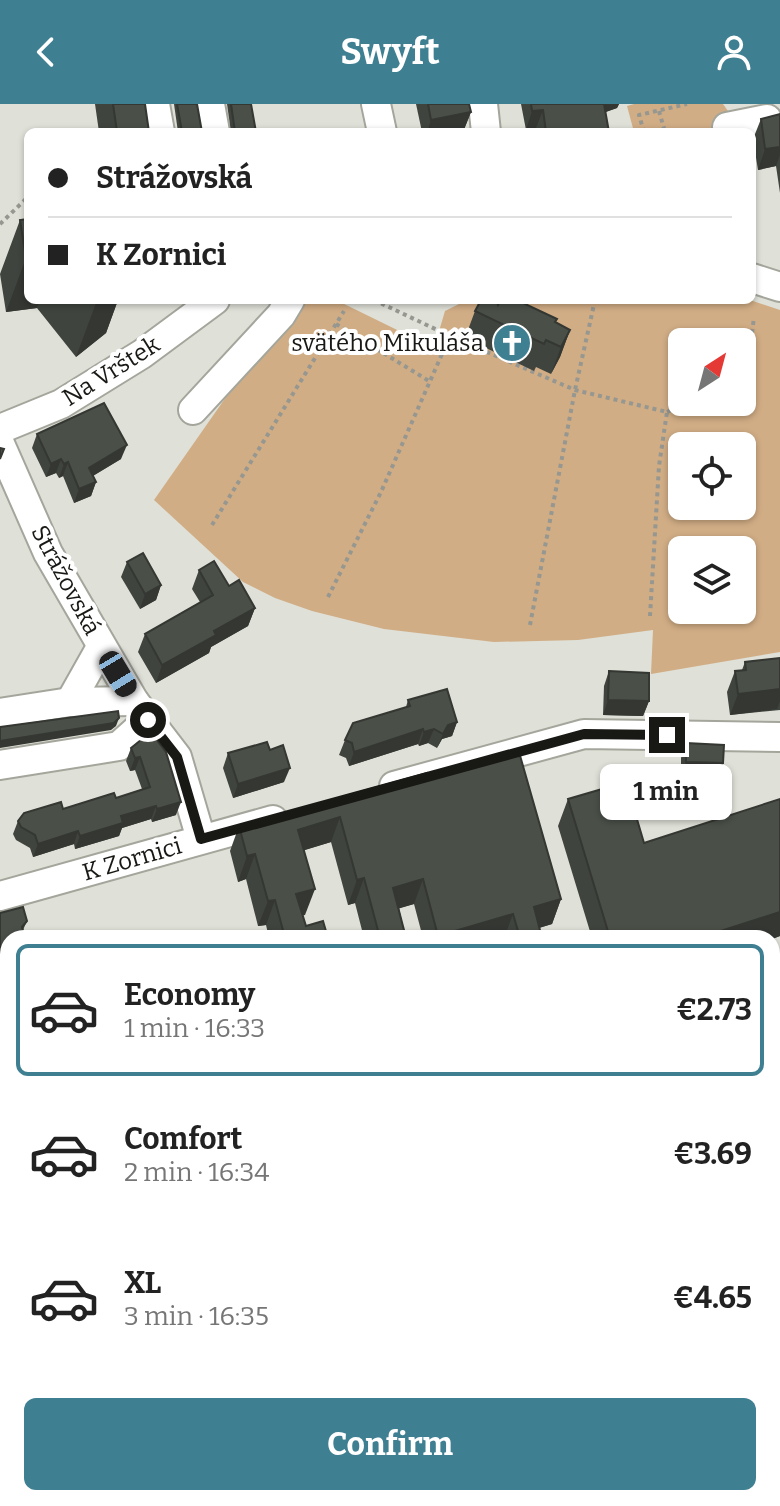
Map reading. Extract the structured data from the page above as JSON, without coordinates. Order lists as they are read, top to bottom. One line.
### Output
{"streets":{"street":["Na Vrštek","Strážovská","K Zornici"]},"crossings":[["Strážovská","K Zornici"]],"places":{"church":["svätého Mikuláša"]},"north":"top right","page":{"header":"Swyft","banner":["Strážovská","K Zornici"],"bubble":"1 min","list":[{"name":"Economy","note":"1 min · 16:33","value":"€2.73"},{"name":"Comfort","note":"2 min · 16:34","value":"€3.69"},{"name":"XL","note":"3 min · 16:35","value":"€4.65"}],"buttons":"Confirm"}}
